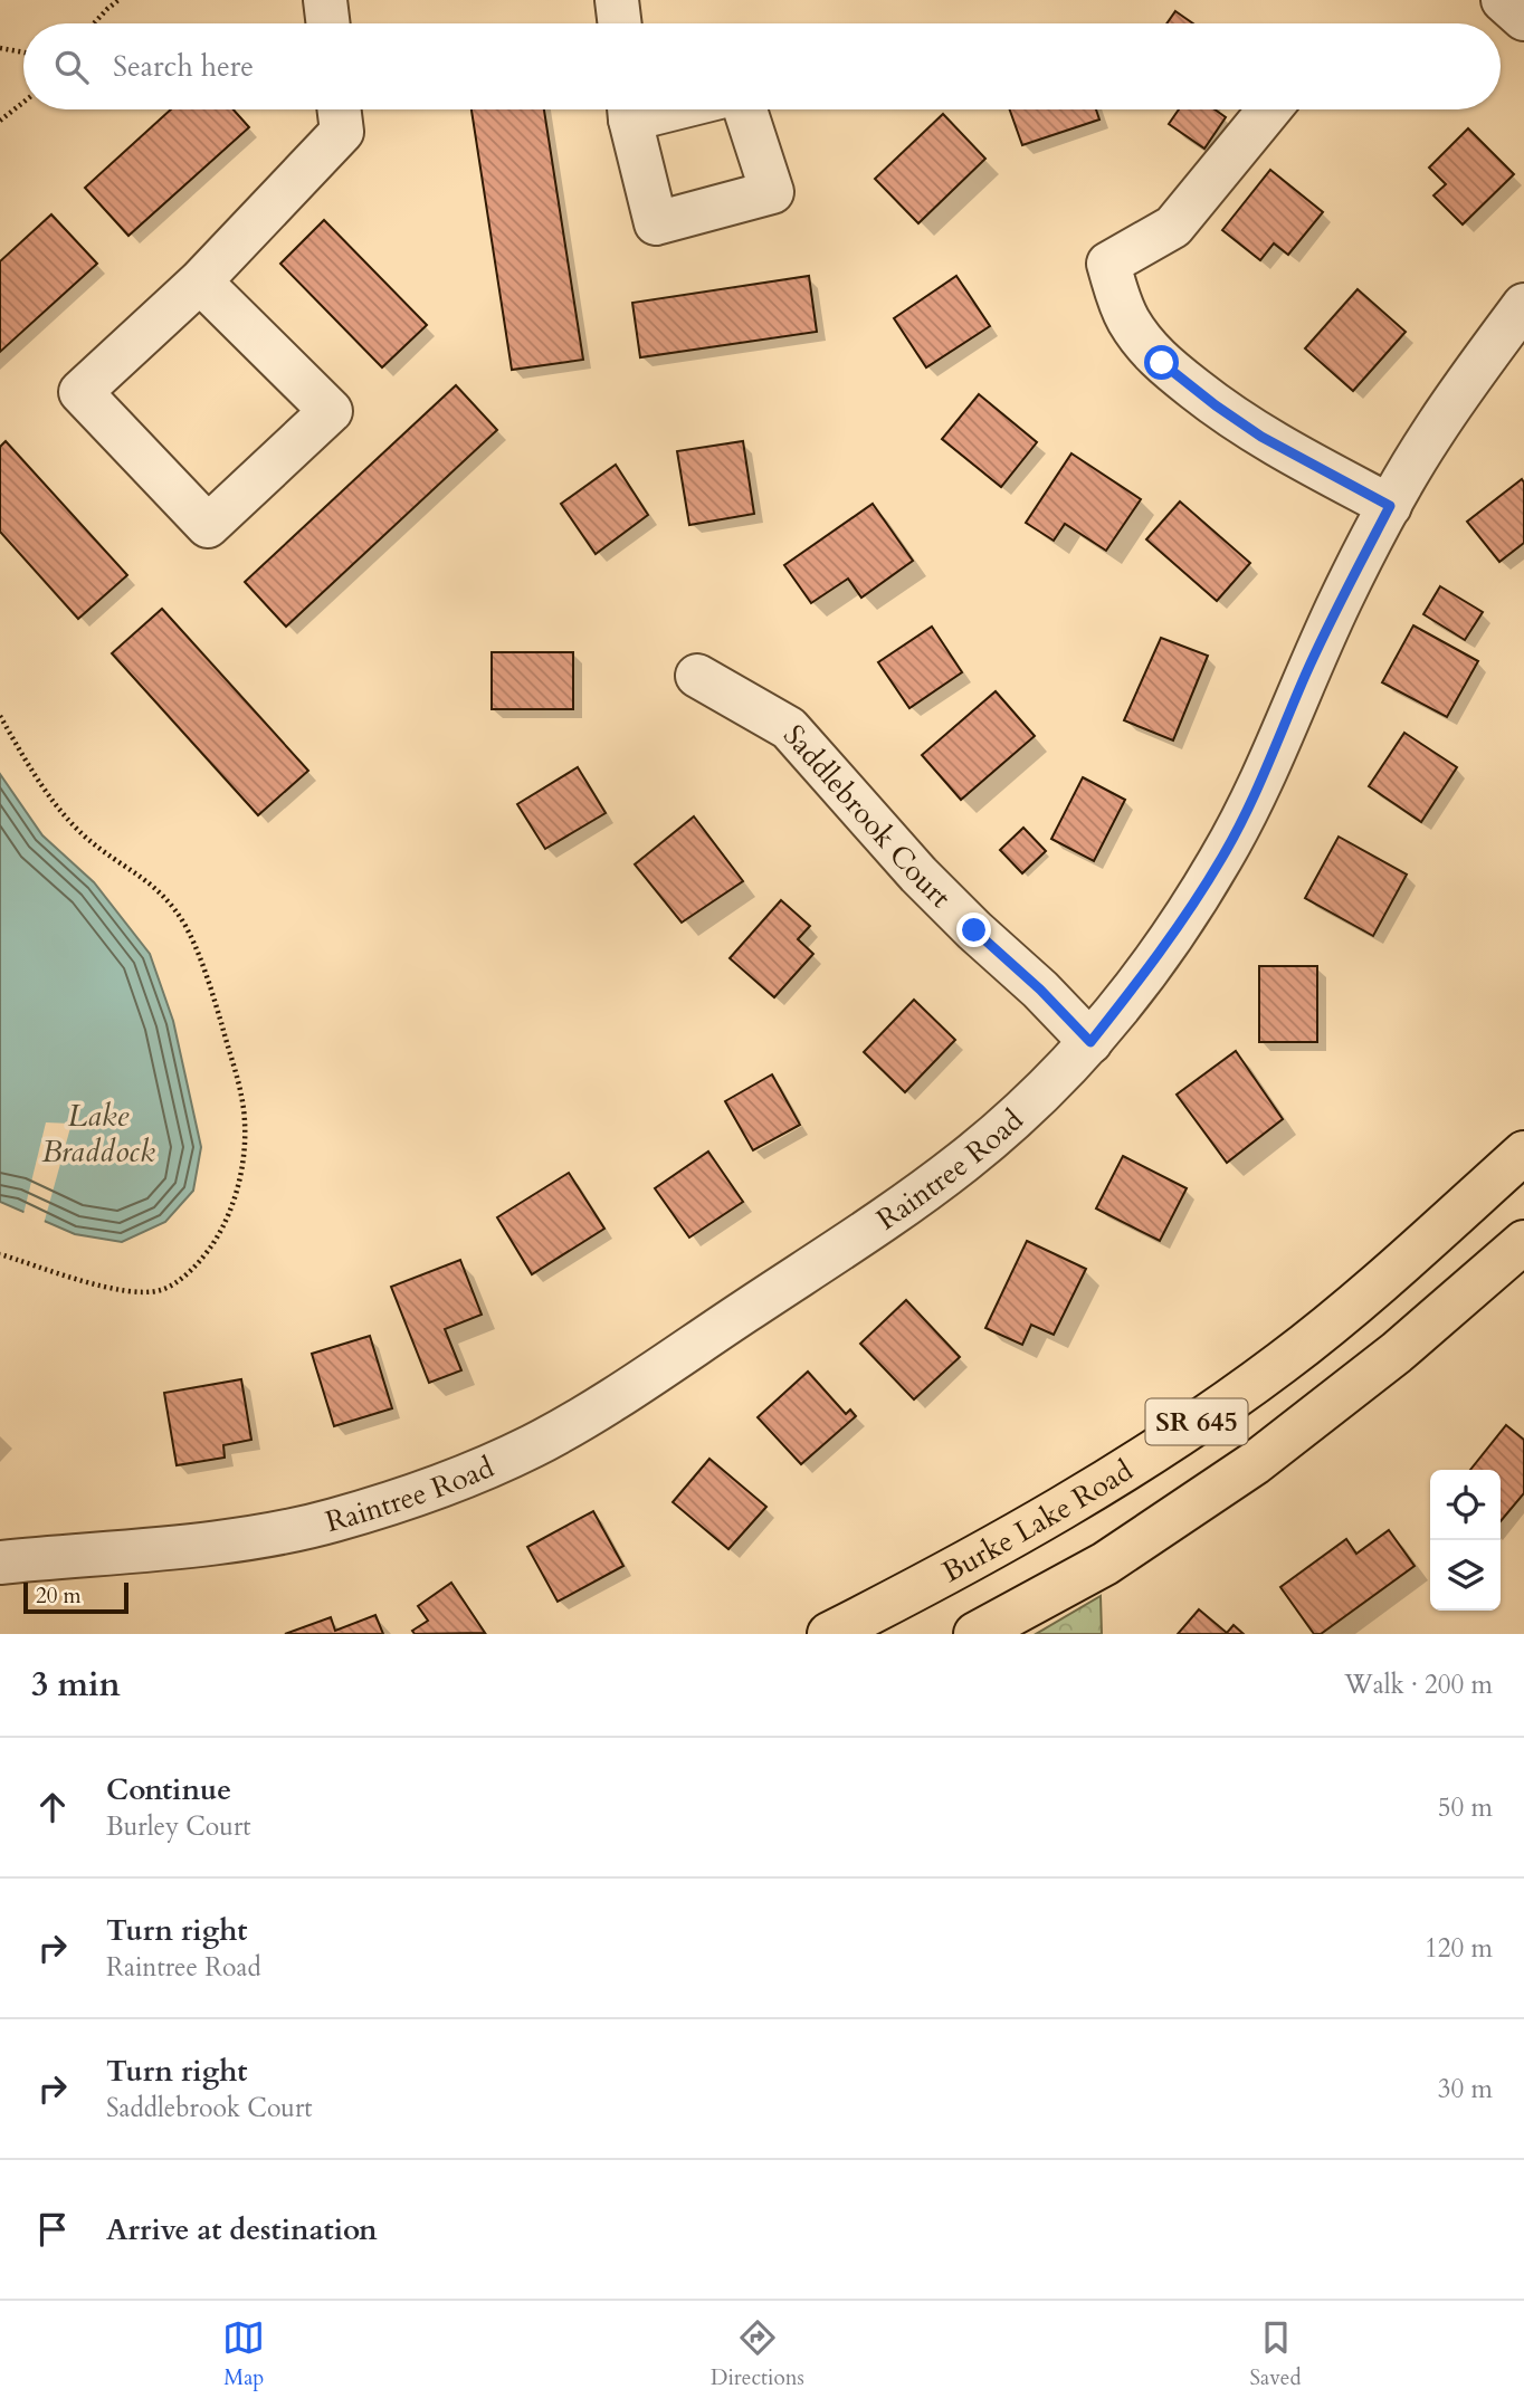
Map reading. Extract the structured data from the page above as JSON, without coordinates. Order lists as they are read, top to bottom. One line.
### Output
{"streets":{"main road":["SR 645","Burke Lake Road"],"street":["Saddlebrook Court","Raintree Road"]},"crossings":[["Saddlebrook Court","Raintree Road"]],"water":["Lake Braddock"],"scale_bar":"20 m","page":{"search":"Search here","scale":"20 m","heading":["3 min","Walk · 200 m"],"list":[["Continue","Burley Court","50 m"],["Turn right","Raintree Road","120 m"],["Turn right","Saddlebrook Court","30 m"],"Arrive at destination"],"nav":["Map","Directions","Saved"]}}
